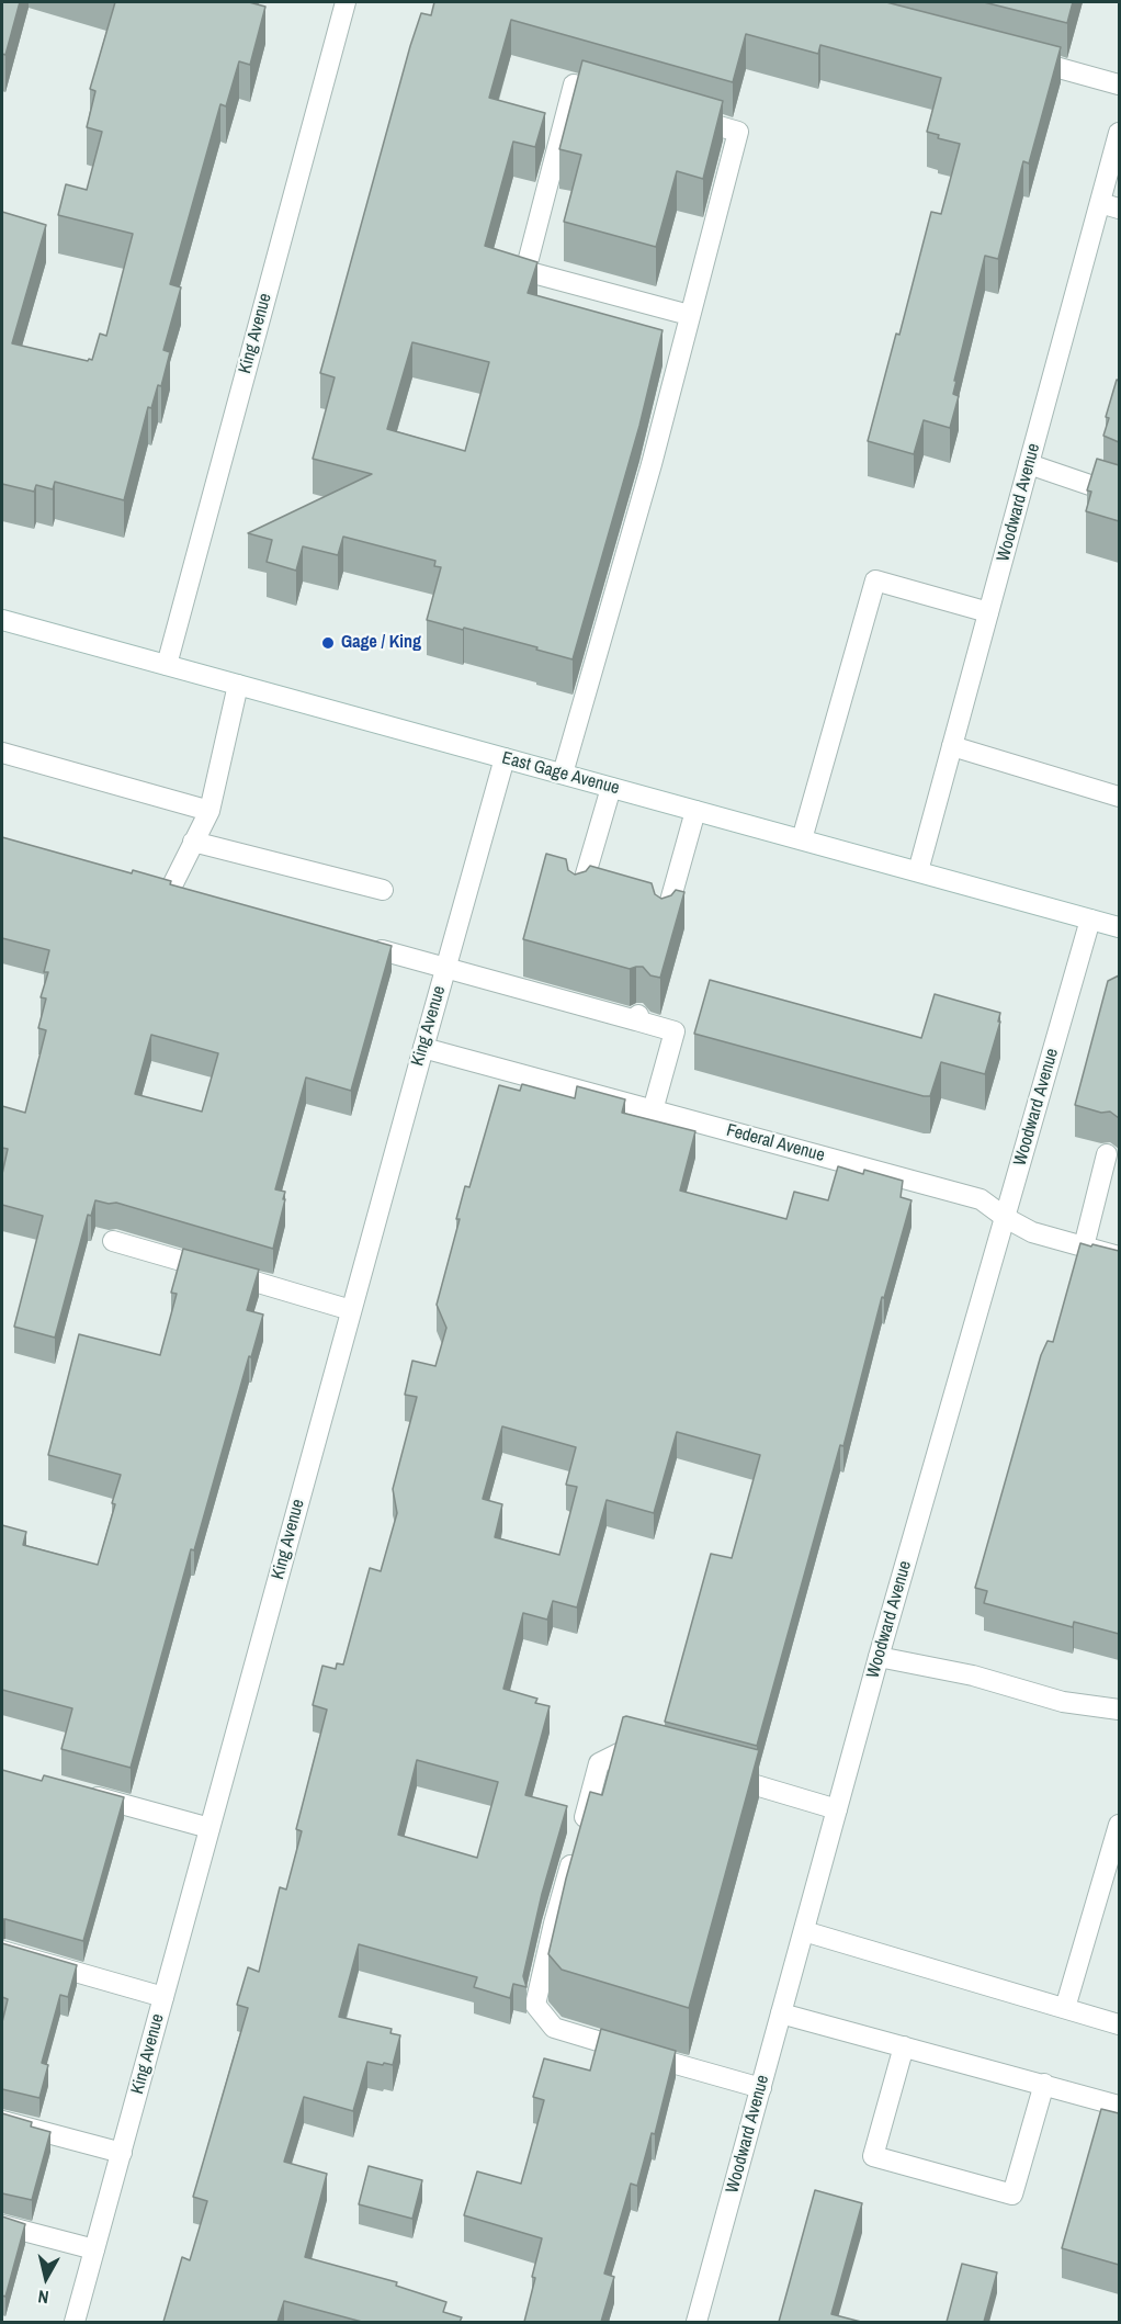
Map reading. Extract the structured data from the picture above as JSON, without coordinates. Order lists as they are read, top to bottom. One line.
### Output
{"streets":{"street":["King Avenue","Woodward Avenue","East Gage Avenue","Federal Avenue"]},"crossings":[["King Avenue","East Gage Avenue"],["King Avenue","Federal Avenue"],["Woodward Avenue","East Gage Avenue"],["Woodward Avenue","Federal Avenue"]],"places":["Gage / King"],"north":"bottom"}
